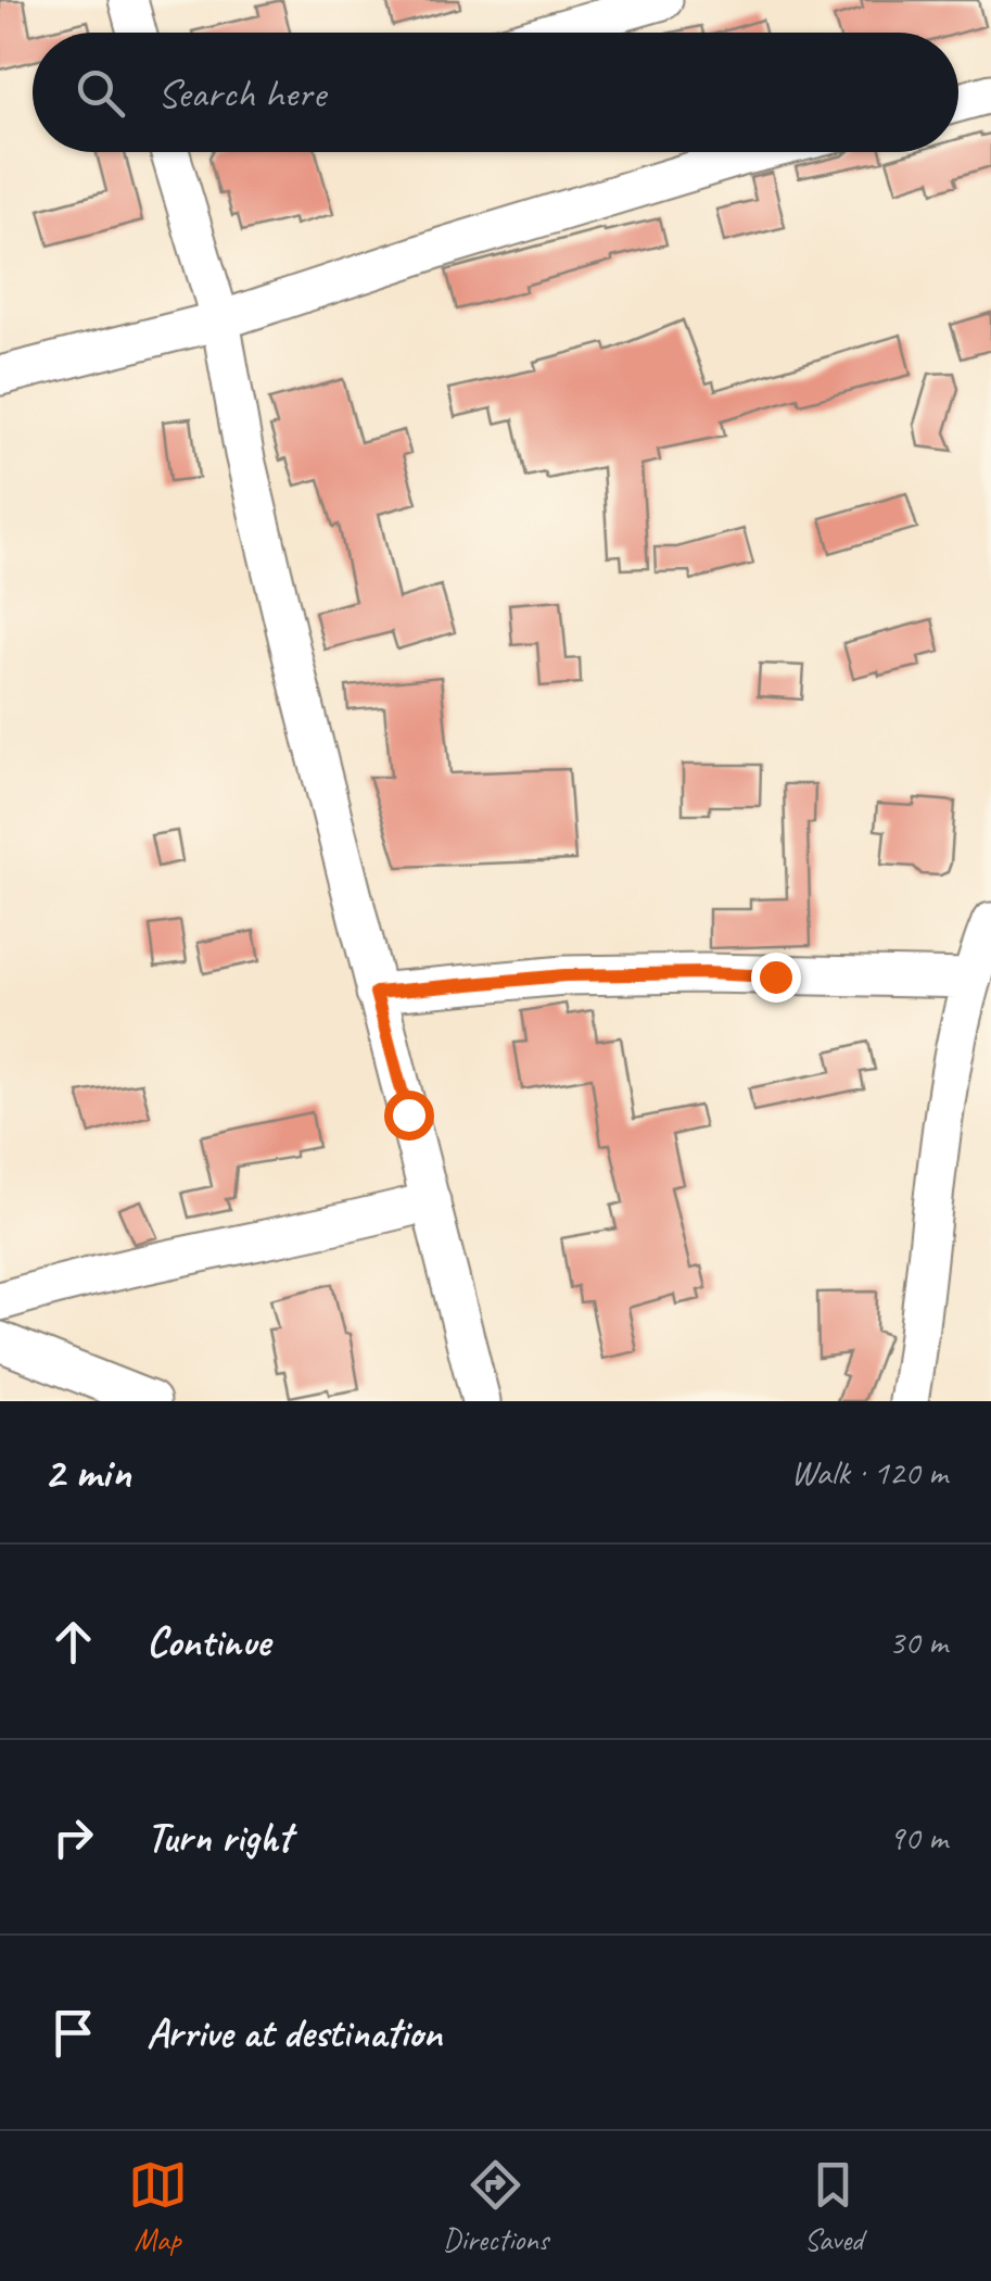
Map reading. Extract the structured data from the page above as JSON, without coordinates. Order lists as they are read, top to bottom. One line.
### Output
{"page":{"search":"Search here","heading":["2 min","Walk · 120 m"],"list":[["Continue","30 m"],["Turn right","90 m"],"Arrive at destination"],"nav":["Map","Directions","Saved"]}}
